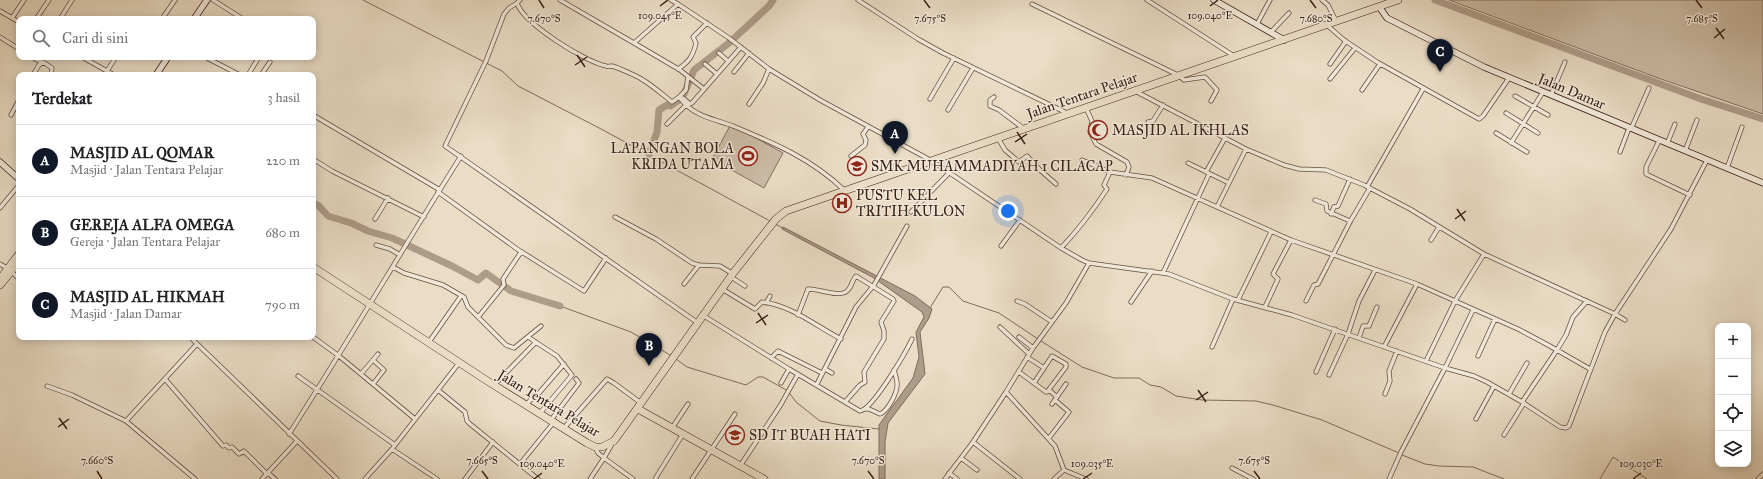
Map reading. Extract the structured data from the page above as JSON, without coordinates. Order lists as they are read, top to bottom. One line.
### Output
{"streets":{"highway":["Jalan Tentara Pelajar"],"street":["Jalan Damar"]},"crossings":[["Jalan Damar","Jalan Tentara Pelajar"]],"places":{"mosque":["MASJID AL IKHLAS"],"sports":["LAPANGAN BOLA KRIDA UTAMA"],"school or university":["SMK MUHAMMADIYAH 1 CILACAP","SD IT BUAH HATI"],"hospital":["PUSTU KEL TRITIH KULON"]},"page":{"search":"Cari di sini","pins":["C","A","B"],"heading":["Terdekat","3 hasil"],"list":[{"mark":"A","name":"MASJID AL QOMAR","note":"Masjid · Jalan Tentara Pelajar","value":"220 m"},{"mark":"B","name":"GEREJA ALFA OMEGA","note":"Gereja · Jalan Tentara Pelajar","value":"680 m"},{"mark":"C","name":"MASJID AL HIKMAH","note":"Masjid · Jalan Damar","value":"790 m"}],"map_buttons":["+","−"]},"coordinates":["109.045°E","109.040°E","7.670°S","7.675°S","7.680°S","7.685°S","7.660°S","7.665°S","109.035°E","109.030°E"]}
